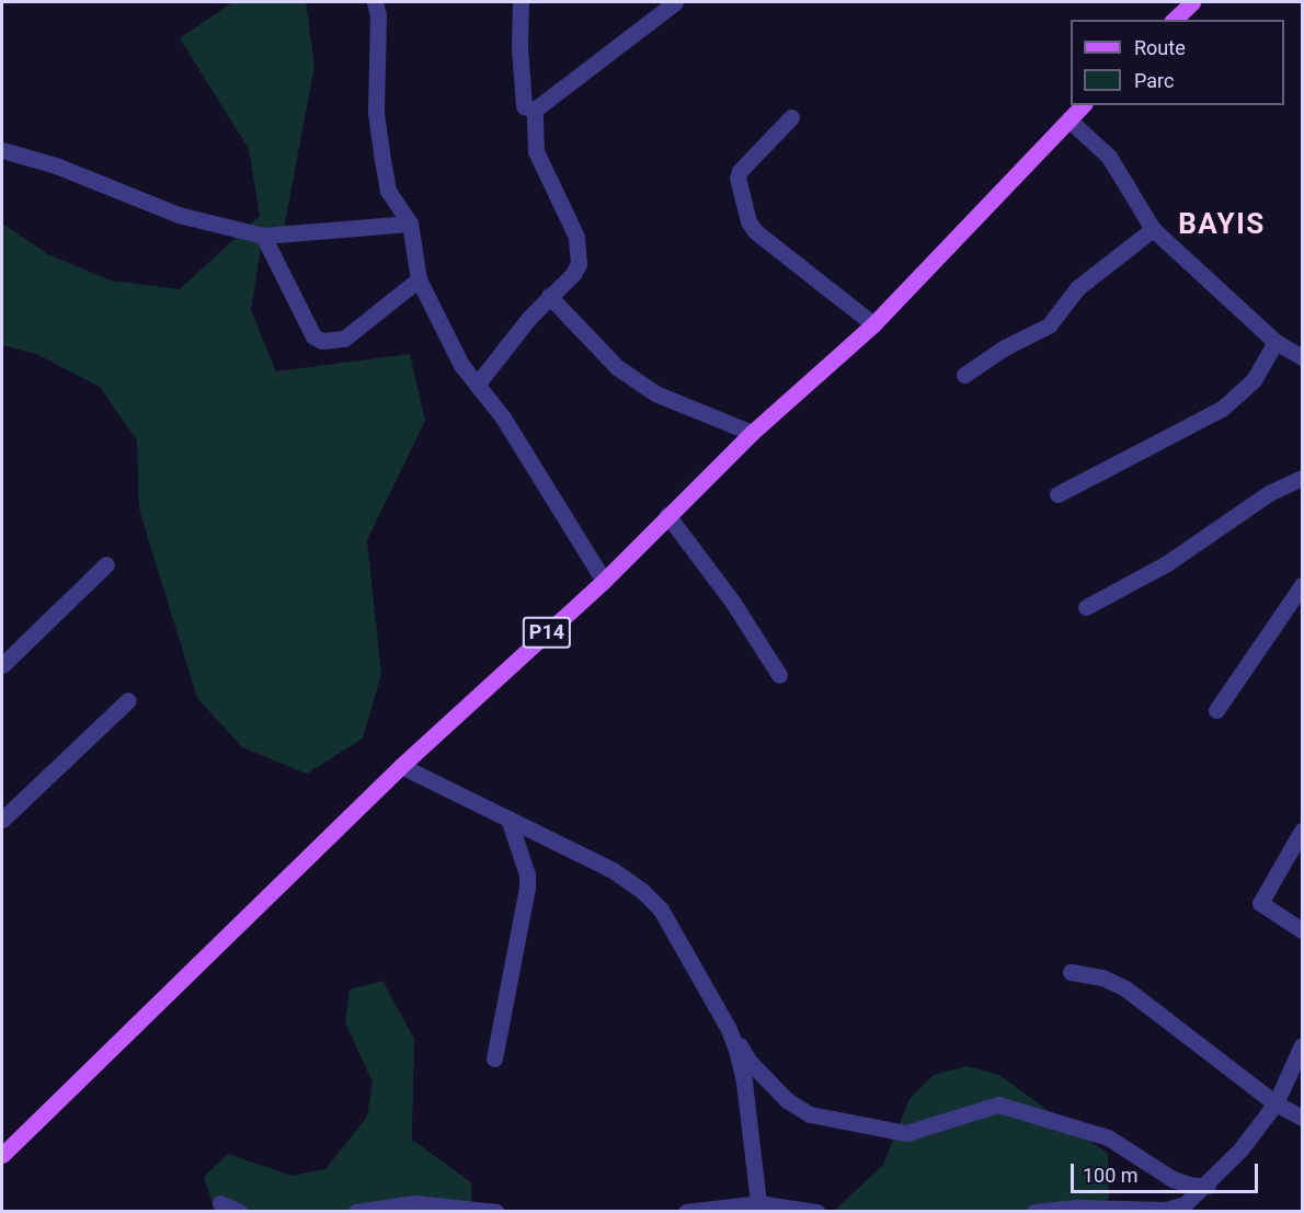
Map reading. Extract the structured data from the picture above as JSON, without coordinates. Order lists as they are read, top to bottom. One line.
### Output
{"streets":{"main road":["P14"]},"districts":["BAYIS"],"legend":["Route","Parc"],"scale_bar":"100 m"}
